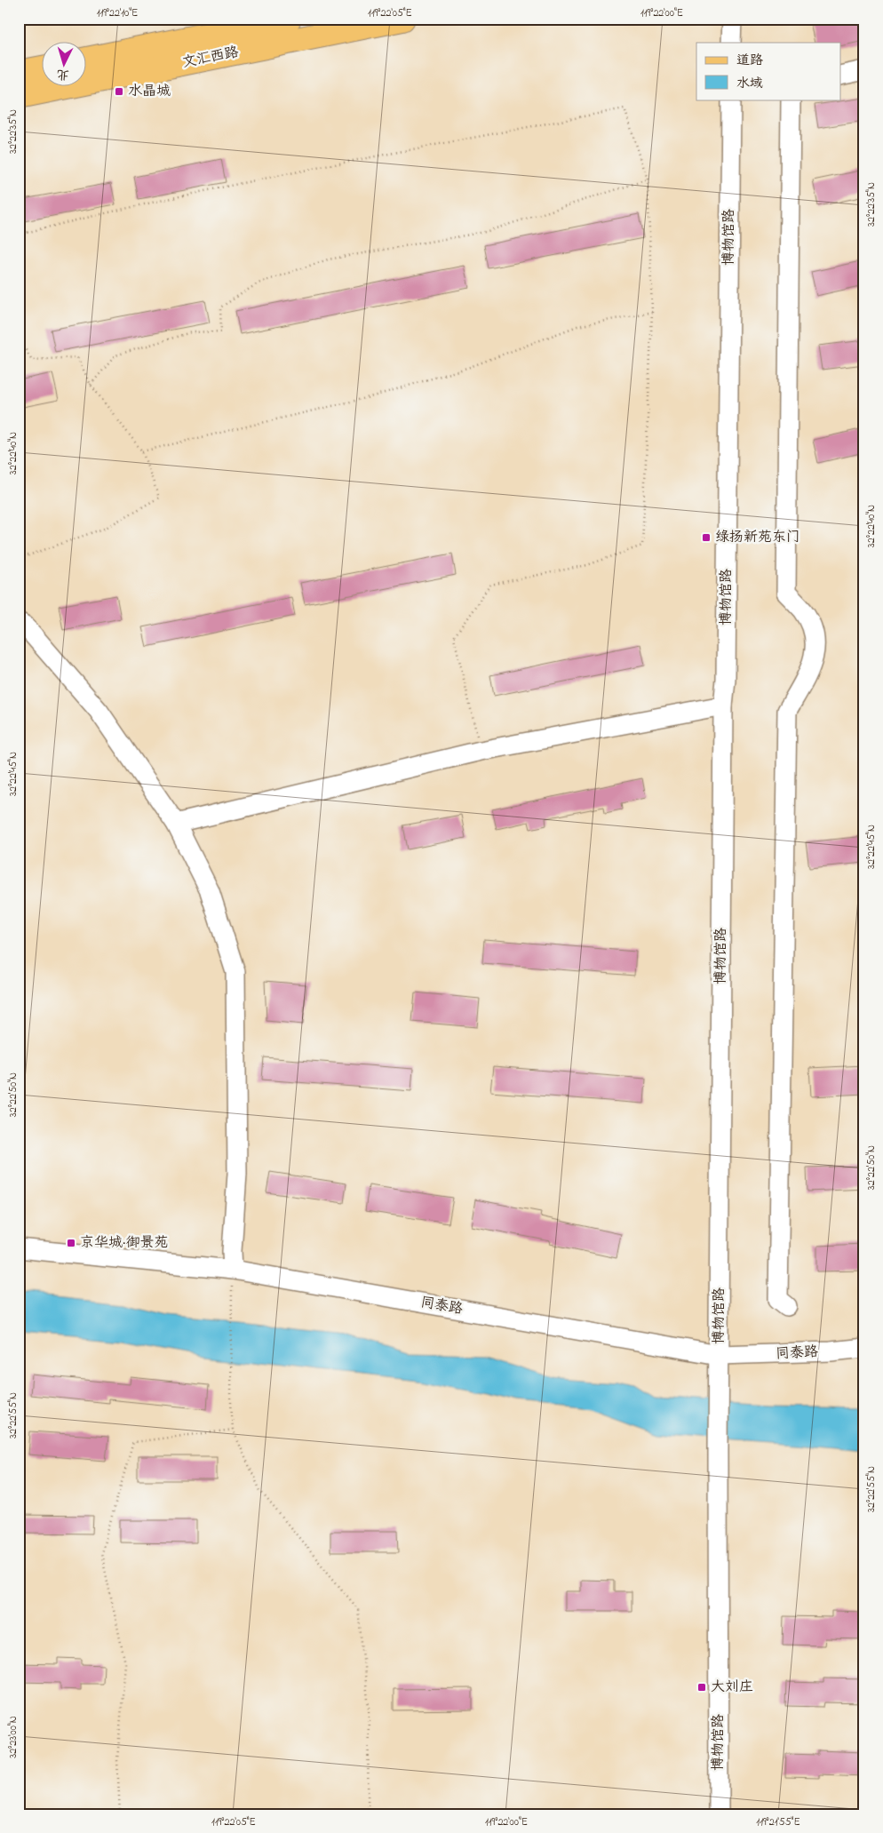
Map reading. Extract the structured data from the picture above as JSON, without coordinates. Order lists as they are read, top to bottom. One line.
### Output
{"streets":{"main road":["文汇西路"],"street":["博物馆路","同泰路"]},"crossings":[["博物馆路","同泰路"]],"places":{"transit":["水晶城","绿扬新苑东门","京华城·御景苑","大刘庄"]},"legend":["道路","水域"],"north":"bottom","coordinates":["119°22'10\"E","119°22'05\"E","119°22'00\"E","32°22'35\"N","32°22'40\"N","32°22'45\"N","32°22'50\"N","32°22'55\"N","32°23'00\"N","119°21'55\"E"]}
